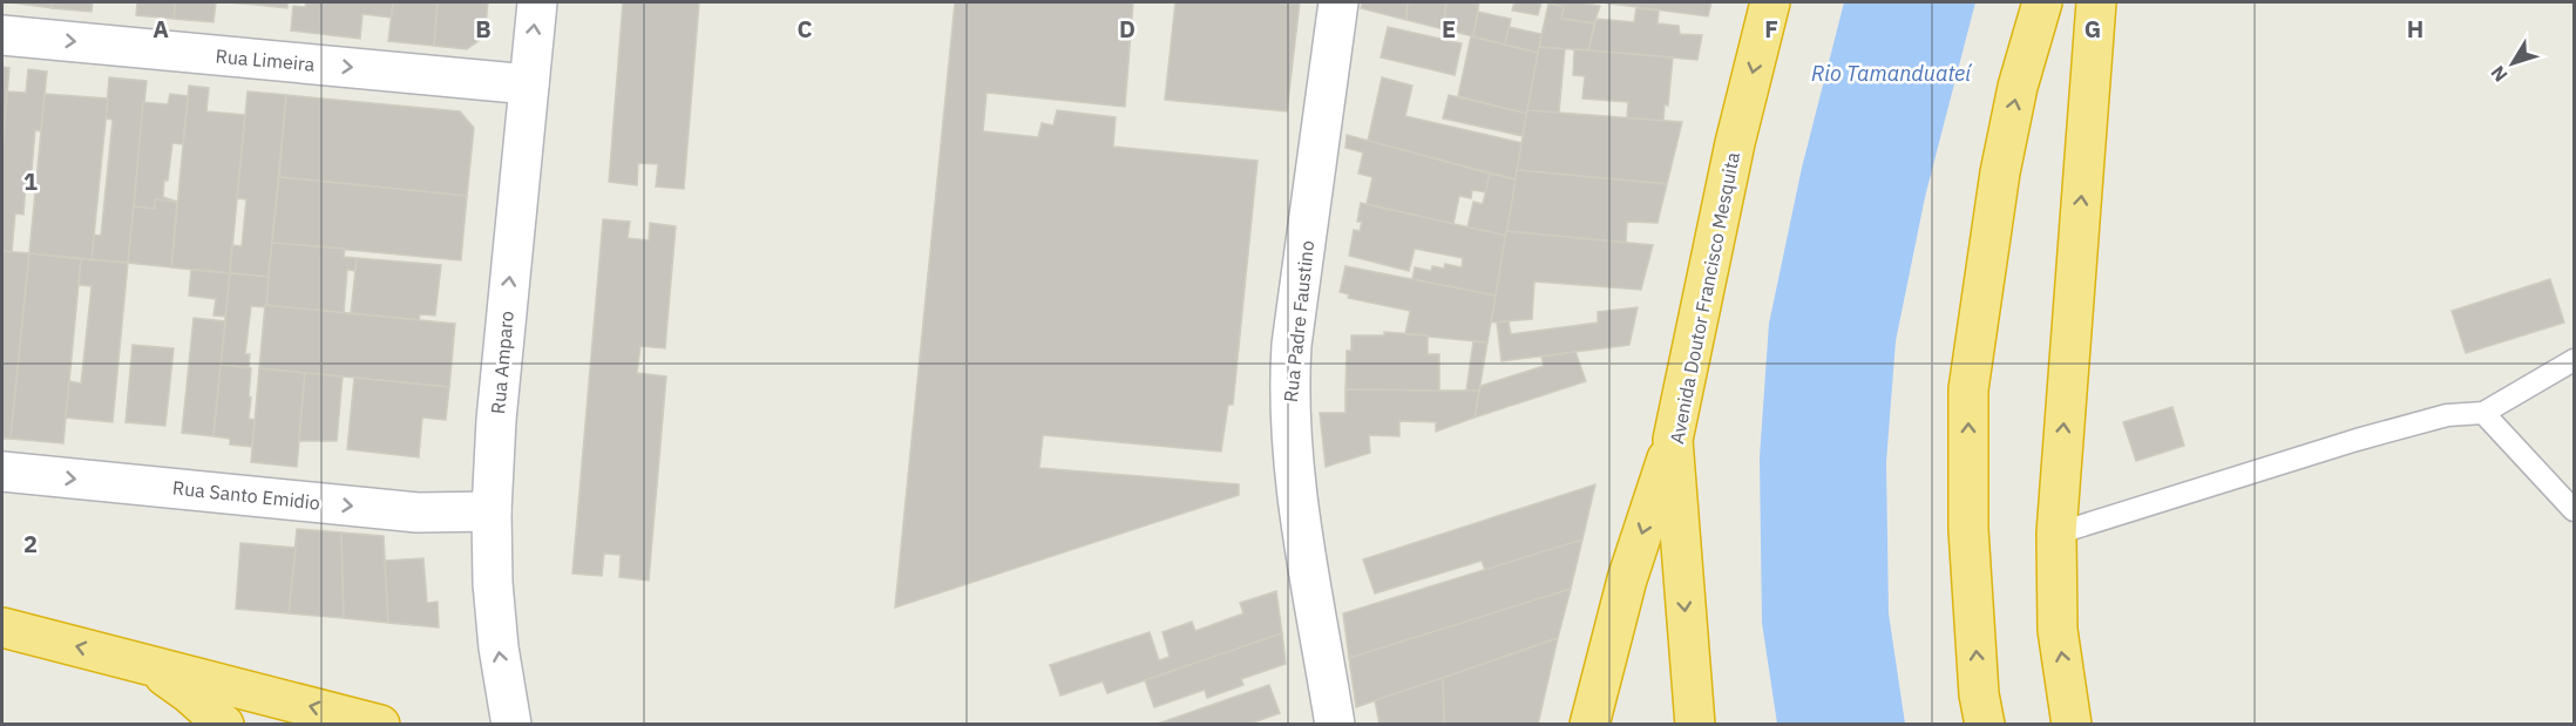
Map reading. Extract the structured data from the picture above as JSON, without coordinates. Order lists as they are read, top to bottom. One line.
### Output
{"streets":{"highway":["Avenida Doutor Francisco Mesquita"],"street":["Rua Limeira","Rua Padre Faustino","Rua Amparo","Rua Santo Emidio"]},"crossings":[["Rua Limeira","Rua Amparo"],["Rua Amparo","Rua Santo Emidio"]],"one_way":["Rua Limeira","Rua Amparo","Rua Santo Emidio"],"water":["Rio Tamanduateí"],"north":"bottom left","grid":{"columns":["A","B","C","D","E","F","G","H"],"rows":["1","2"]}}
